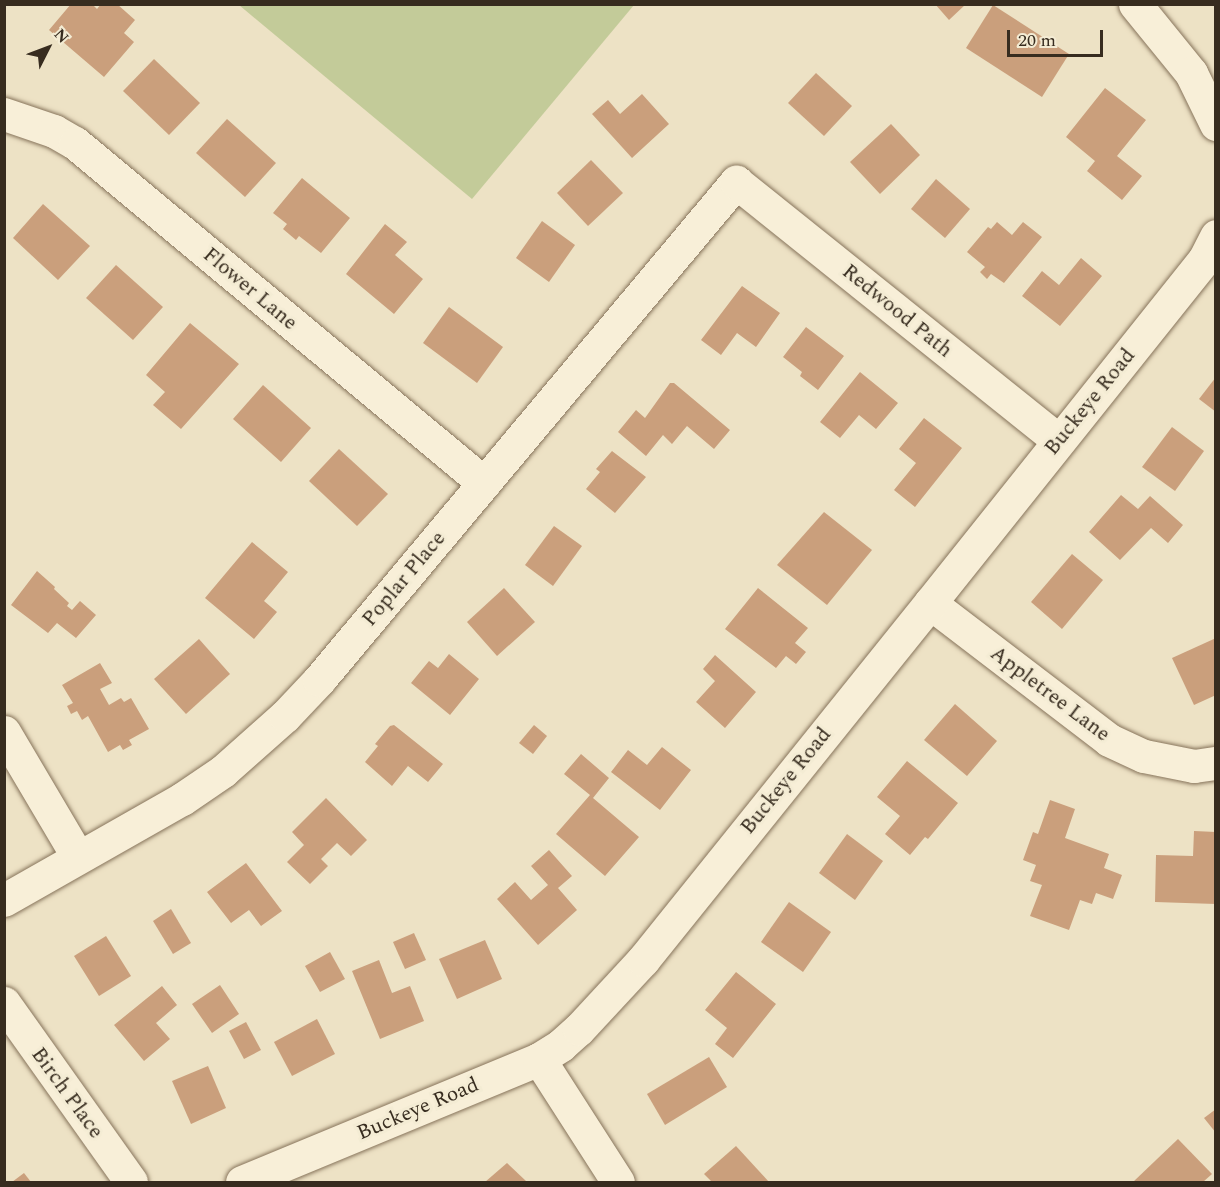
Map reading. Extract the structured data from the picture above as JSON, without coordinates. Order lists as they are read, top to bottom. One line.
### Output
{"streets":{"street":["Flower Lane","Redwood Path","Buckeye Road","Poplar Place","Appletree Lane","Birch Place"]},"crossings":[["Flower Lane","Poplar Place"],["Redwood Path","Buckeye Road"],["Redwood Path","Poplar Place"],["Buckeye Road","Appletree Lane"]],"scale_bar":"20 m","north":"top right"}
